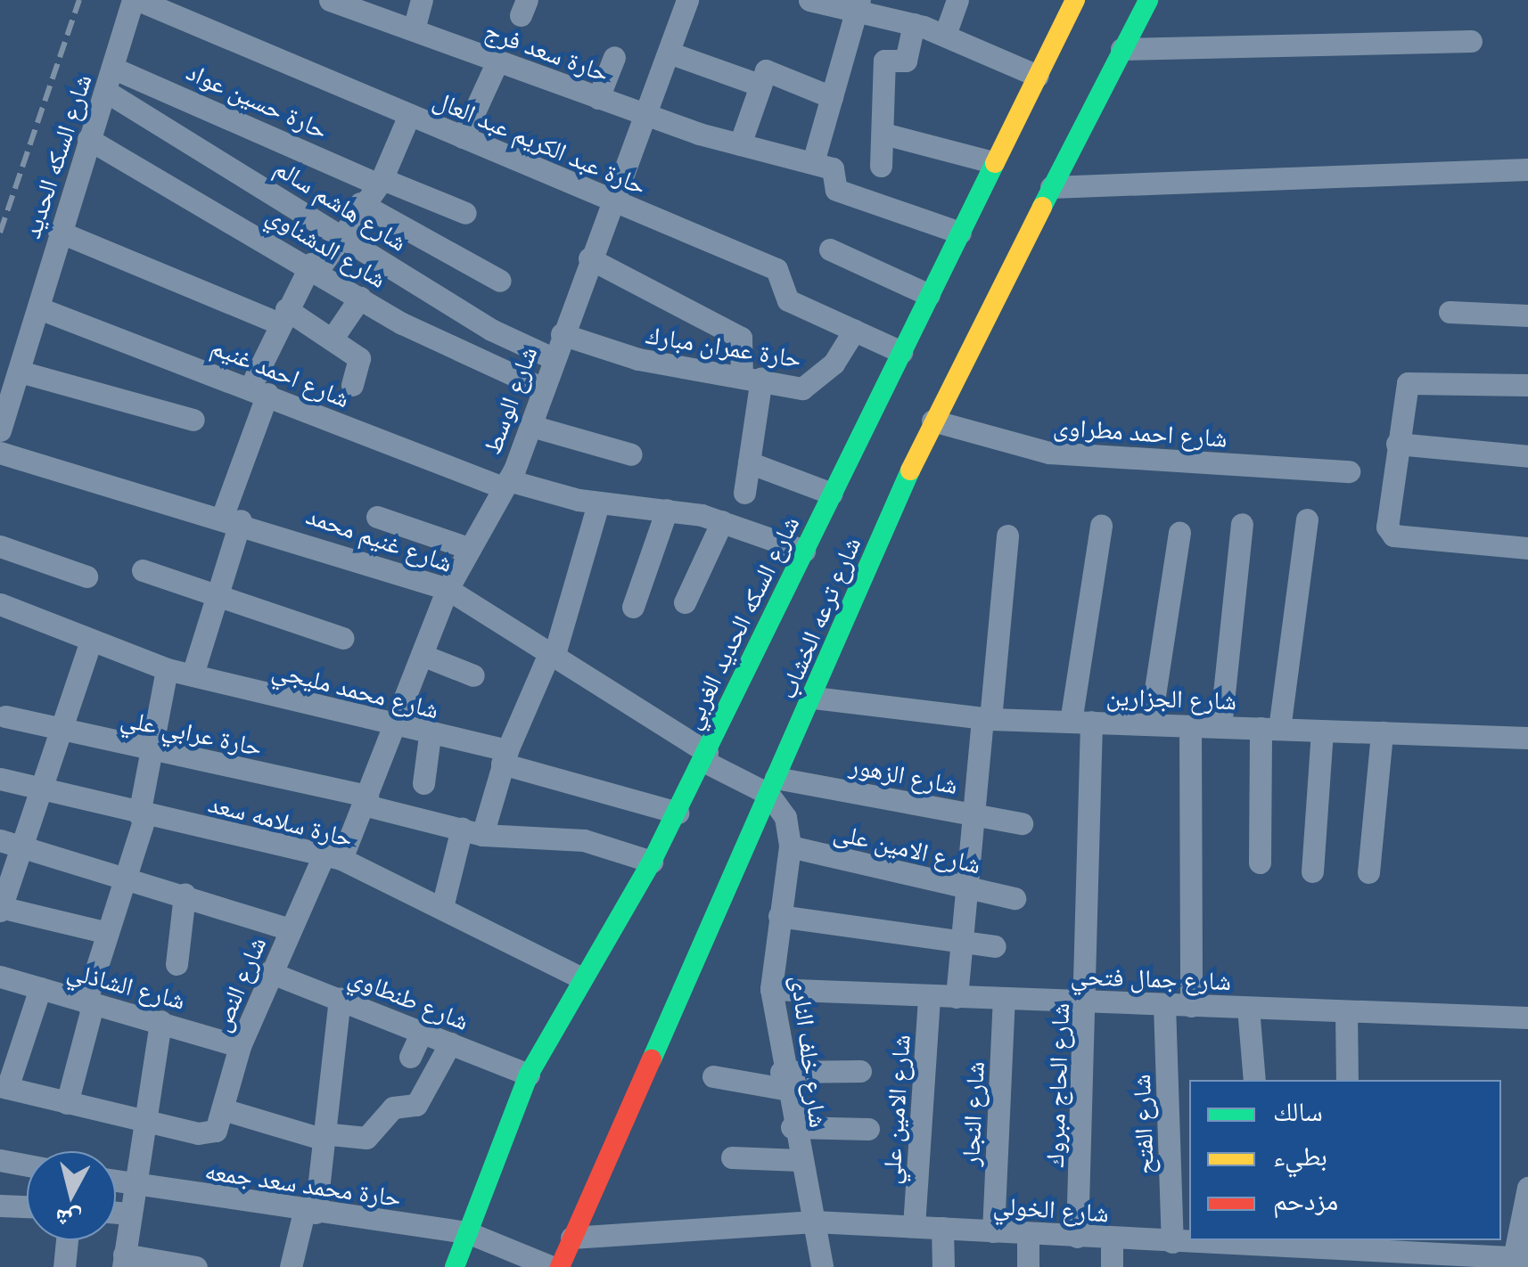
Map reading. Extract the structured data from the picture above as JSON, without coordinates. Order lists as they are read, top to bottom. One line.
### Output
{"streets":{"street":["حارة سعد فرج","حارة حسين عواد","حارة عبد الكريم عبد العال","شارع السكه الحديد","شارع هاشم سالم","شارع الدشناوي","حارة عمران مبارك","شارع احمد غنيم","شارع الوسط","شارع احمد مطراوى","شارع غنيم محمد","شارع ترعه الخشاب","شارع السكه الحديد الغربي","شارع محمد مليجي","شارع الجزارين","حارة عرابي علي","شارع الزهور","حارة سلامه سعد","شارع الامين على","شارع جمال فتحي","شارع النص","شارع الشاذلي","شارع طنطاوي","شارع خلف النادى","شارع الحاج مبروك","شارع الامين علي","شارع النجار","شارع الفتح","حارة محمد سعد جمعه","شارع الخولي"]},"crossings":[["حارة سعد فرج","شارع الوسط"],["حارة حسين عواد","شارع السكه الحديد"],["حارة عبد الكريم عبد العال","شارع السكه الحديد"],["حارة عبد الكريم عبد العال","حارة عمران مبارك"],["حارة عبد الكريم عبد العال","شارع الوسط"],["حارة عبد الكريم عبد العال","شارع السكه الحديد الغربي"],["شارع السكه الحديد","شارع هاشم سالم"],["شارع السكه الحديد","شارع الدشناوي"],["شارع السكه الحديد","شارع احمد غنيم"],["شارع هاشم سالم","شارع الوسط"],["شارع الدشناوي","شارع الوسط"],["حارة عمران مبارك","شارع الوسط"],["شارع احمد غنيم","شارع الوسط"],["شارع احمد غنيم","شارع السكه الحديد الغربي"],["شارع الوسط","شارع غنيم محمد"],["شارع الوسط","شارع محمد مليجي"],["شارع الوسط","حارة عرابي علي"],["شارع الوسط","حارة سلامه سعد"],["شارع الوسط","شارع النص"],["شارع احمد مطراوى","شارع ترعه الخشاب"],["شارع غنيم محمد","شارع السكه الحديد الغربي"],["شارع غنيم محمد","شارع الزهور"],["شارع ترعه الخشاب","شارع الجزارين"],["شارع ترعه الخشاب","شارع الزهور"],["شارع ترعه الخشاب","شارع خلف النادى"],["شارع ترعه الخشاب","شارع الخولي"],["شارع السكه الحديد الغربي","شارع محمد مليجي"],["شارع السكه الحديد الغربي","حارة عرابي علي"],["شارع السكه الحديد الغربي","شارع الزهور"],["شارع السكه الحديد الغربي","حارة سلامه سعد"],["شارع السكه الحديد الغربي","شارع طنطاوي"],["شارع السكه الحديد الغربي","حارة محمد سعد جمعه"],["شارع الجزارين","شارع الحاج مبروك"],["شارع الزهور","شارع خلف النادى"],["حارة سلامه سعد","شارع النص"],["شارع الامين على","شارع خلف النادى"],["شارع جمال فتحي","شارع خلف النادى"],["شارع جمال فتحي","شارع الحاج مبروك"],["شارع جمال فتحي","شارع الامين علي"],["شارع جمال فتحي","شارع النجار"],["شارع جمال فتحي","شارع الفتح"],["شارع النص","شارع الشاذلي"],["شارع النص","شارع طنطاوي"],["شارع خلف النادى","شارع الخولي"],["شارع الحاج مبروك","شارع الخولي"],["شارع الامين علي","شارع الخولي"],["شارع النجار","شارع الخولي"],["شارع الفتح","شارع الخولي"]],"legend":["سالك","بطيء","مزدحم"],"north":"bottom"}
